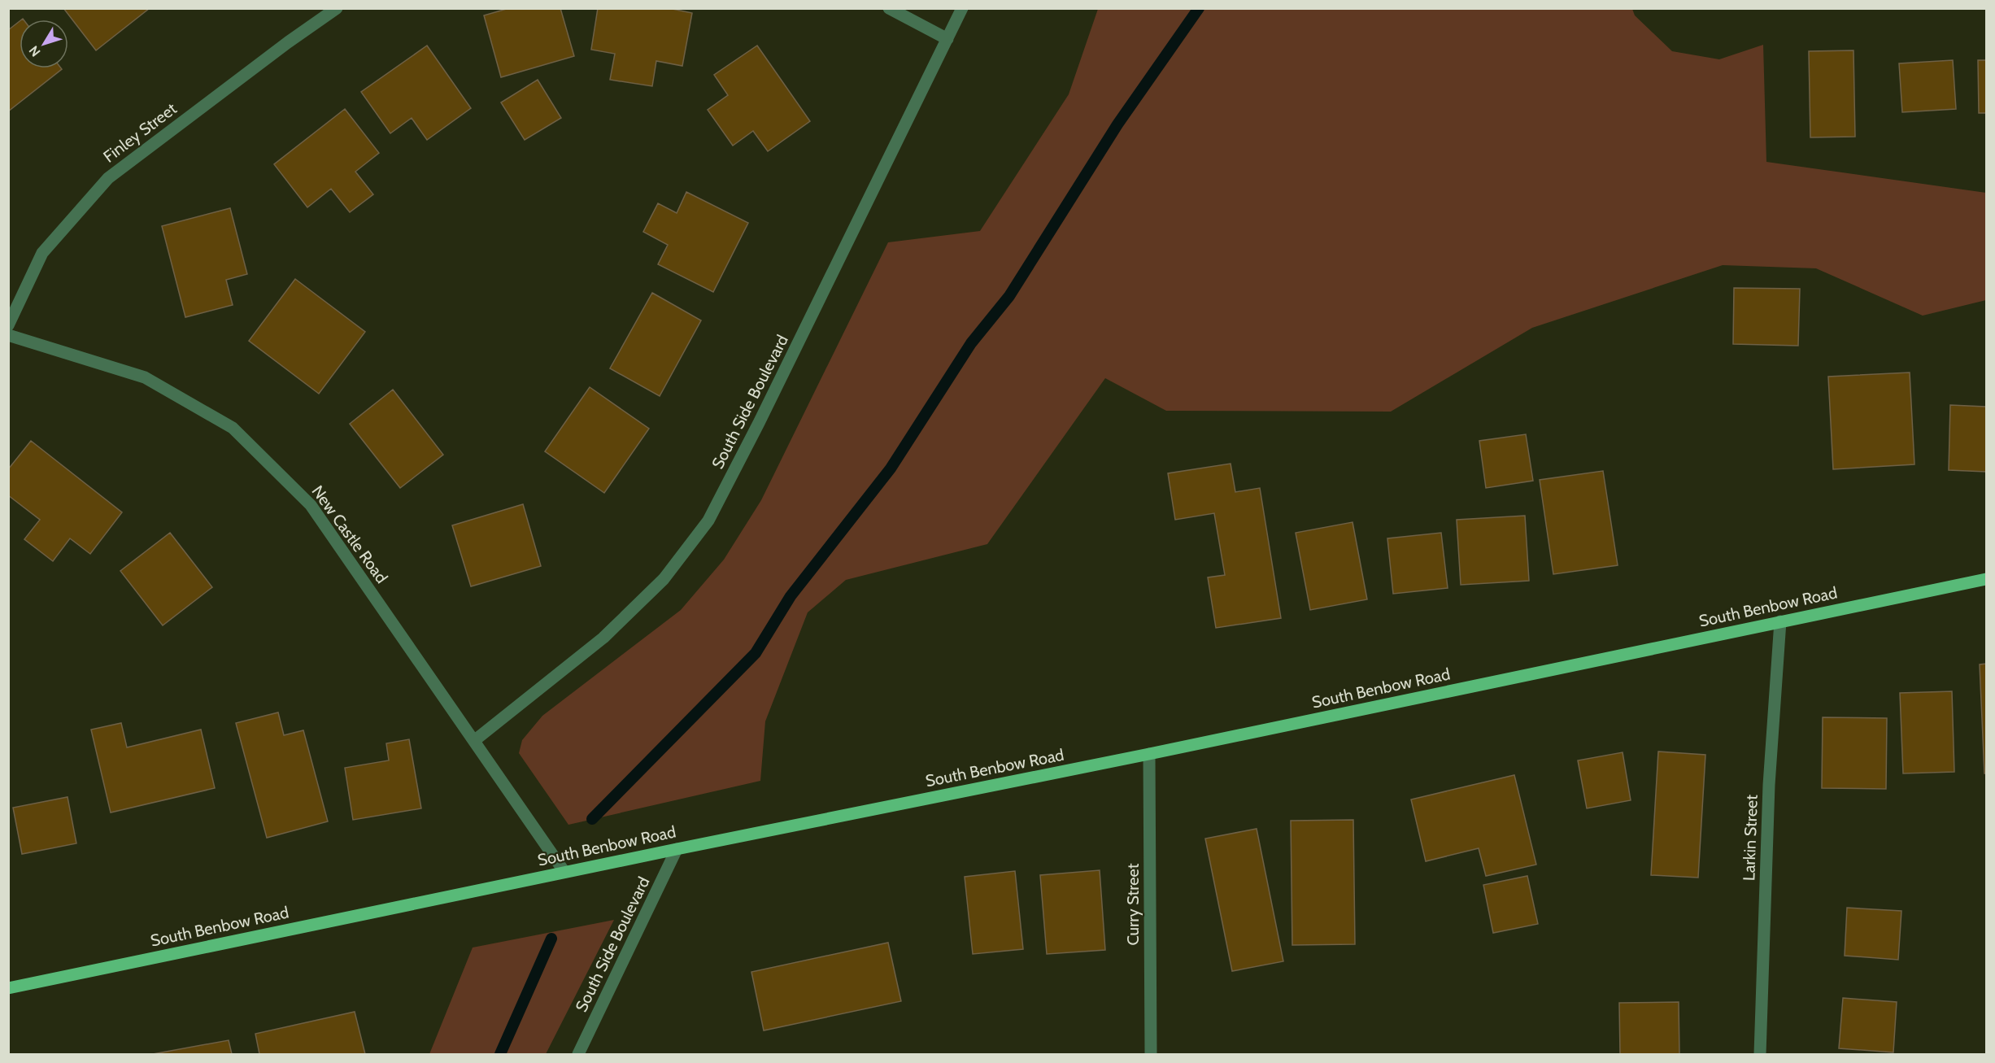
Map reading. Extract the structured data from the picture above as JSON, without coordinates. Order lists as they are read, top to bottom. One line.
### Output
{"streets":{"main road":["South Benbow Road"],"street":["Finley Street","South Side Boulevard","New Castle Road","Larkin Street","Curry Street"]},"crossings":[["South Side Boulevard","New Castle Road"],["South Side Boulevard","South Benbow Road"],["New Castle Road","South Benbow Road"],["South Benbow Road","Larkin Street"],["South Benbow Road","Curry Street"]],"north":"bottom left"}
